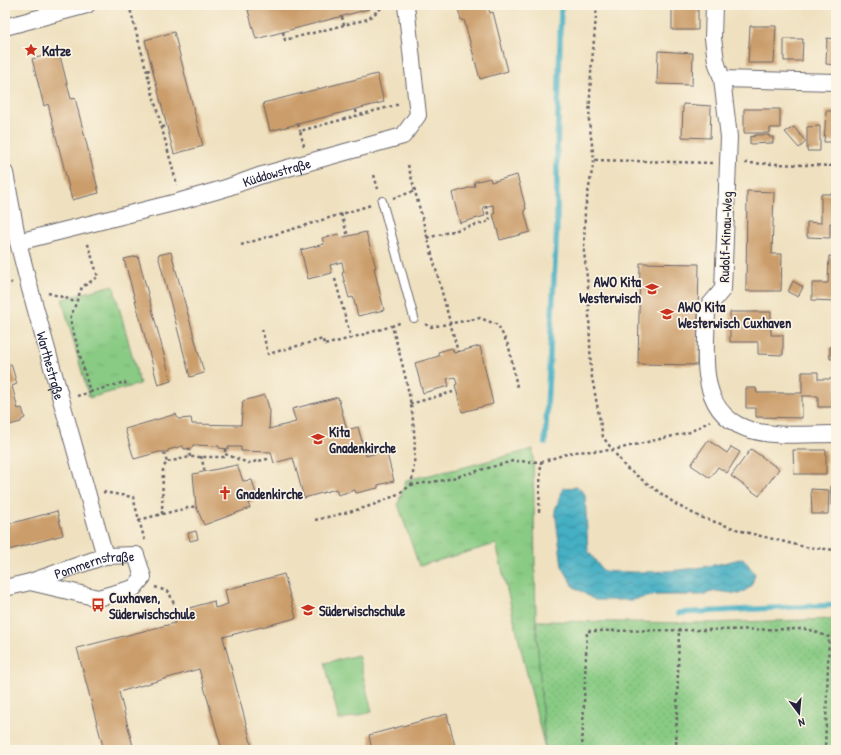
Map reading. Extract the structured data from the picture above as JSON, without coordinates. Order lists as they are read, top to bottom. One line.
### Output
{"streets":{"street":["Küddowstraße","Rudolf-Kinau-Weg","Warthestraße","Pommernstraße"]},"crossings":[["Küddowstraße","Warthestraße"],["Warthestraße","Pommernstraße"]],"places":{"place":["Katze"],"school or university":["AWO Kita Westerwisch","AWO Kita Westerwisch Cuxhaven","Kita Gnadenkirche","Süderwischschule"],"church":["Gnadenkirche"],"bus stop":["Cuxhaven, Süderwischschule"]},"north":"bottom"}
